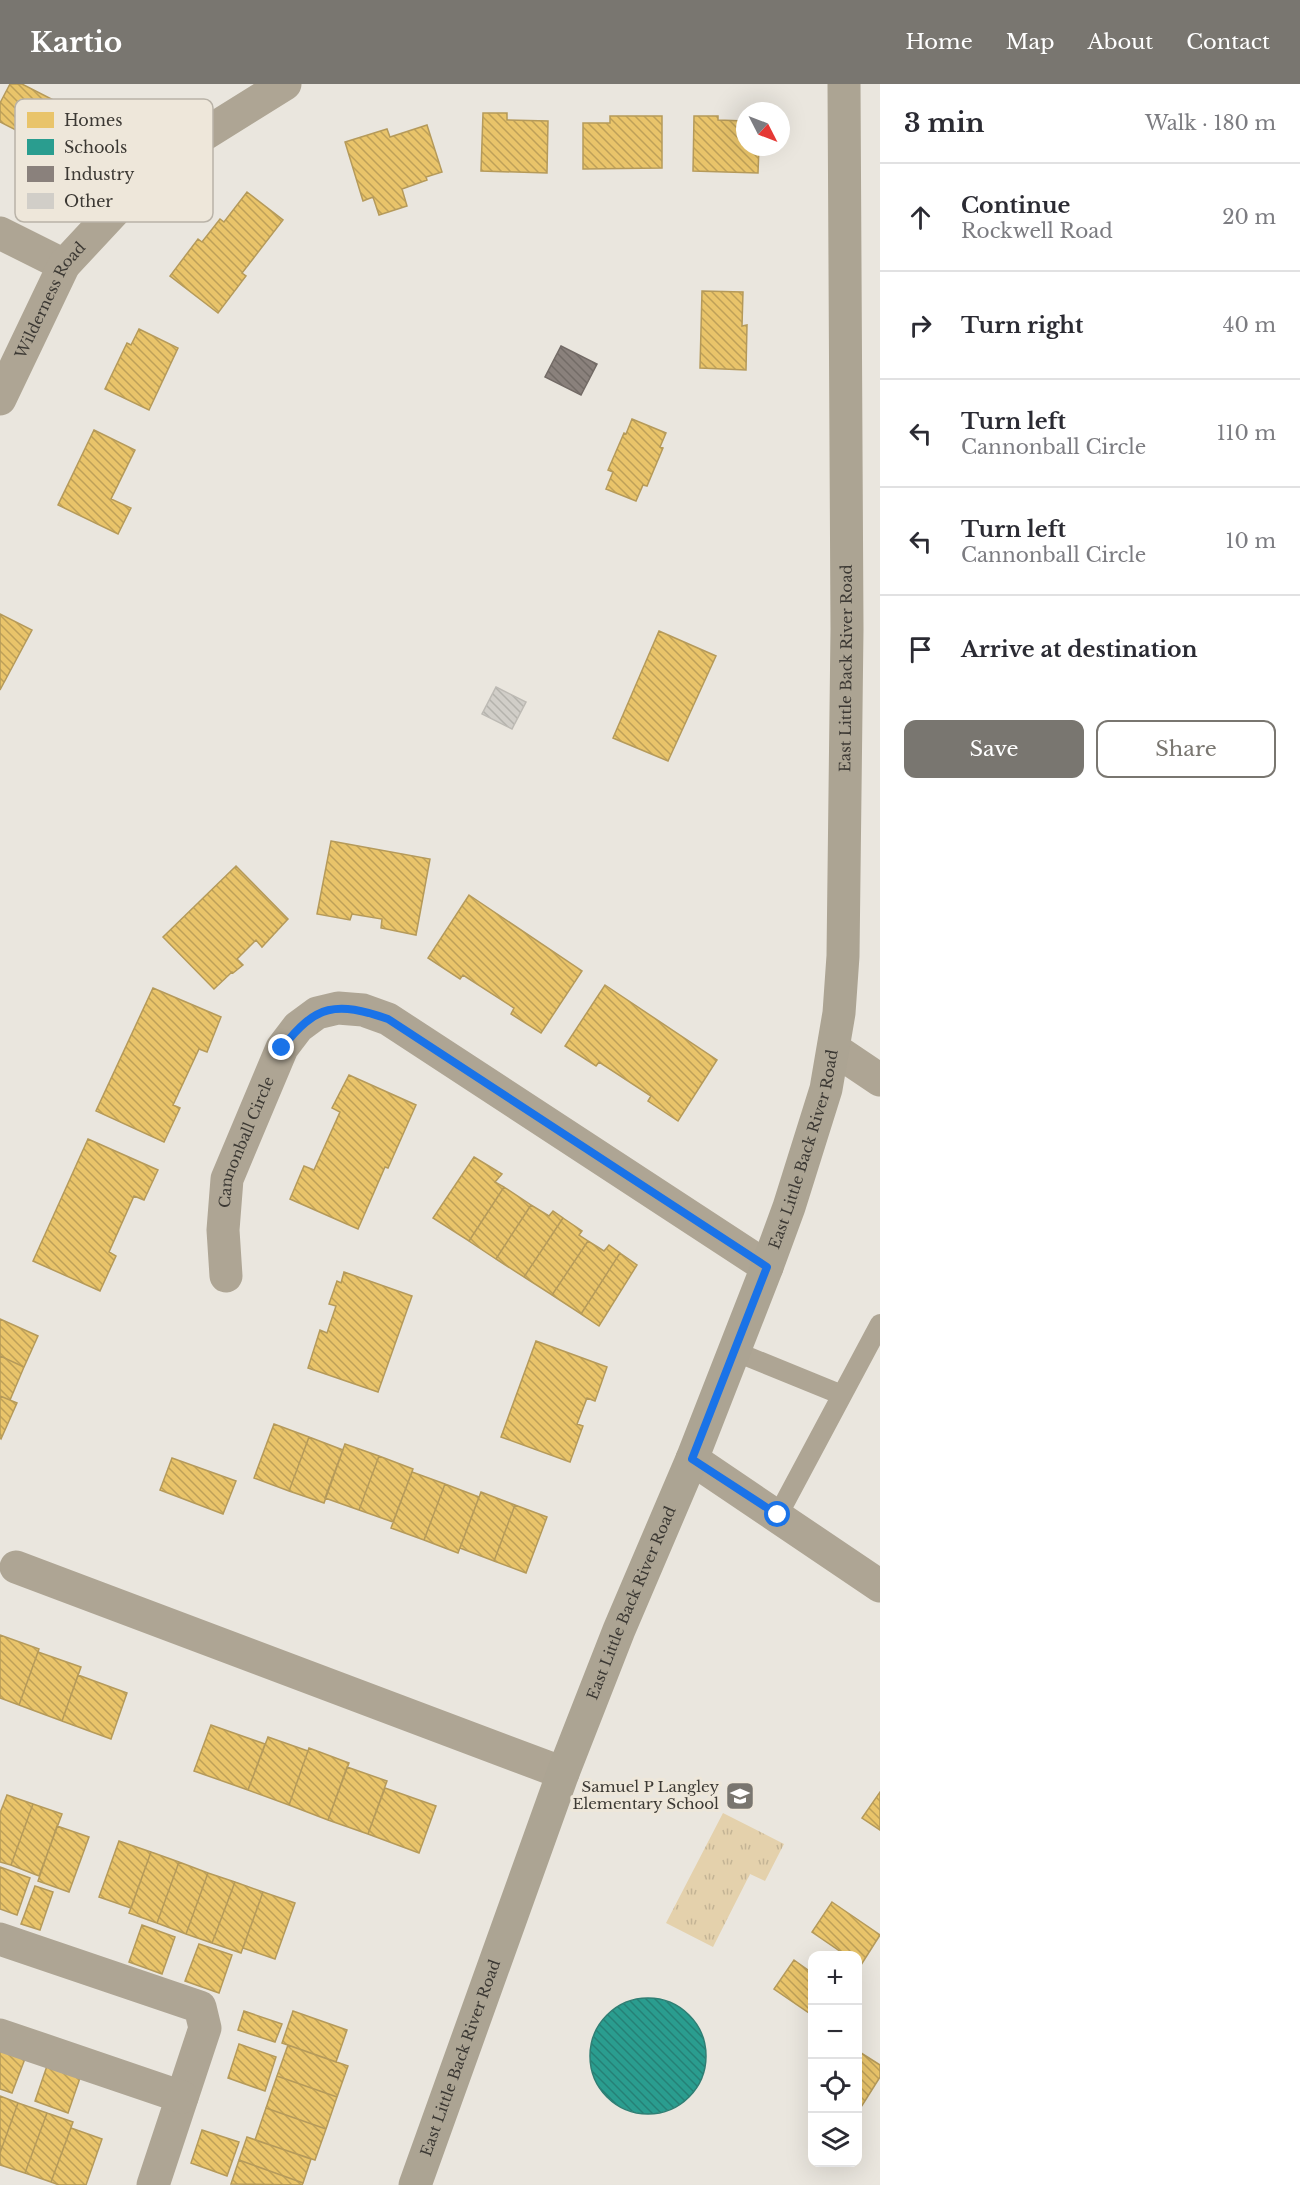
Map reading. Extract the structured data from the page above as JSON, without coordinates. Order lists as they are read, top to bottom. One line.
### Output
{"streets":{"street":["Wilderness Road","East Little Back River Road","Cannonball Circle"]},"crossings":[["East Little Back River Road","Cannonball Circle"]],"places":{"school or university":["Samuel P Langley Elementary School"]},"legend":["Homes","Schools","Industry","Other"],"north":"bottom right","page":{"header":"Kartio","nav":["Home","Map","About","Contact"],"heading":["3 min","Walk · 180 m"],"list":[["Continue","Rockwell Road","20 m"],["Turn right","40 m"],["Turn left","Cannonball Circle","110 m"],["Turn left","Cannonball Circle","10 m"],"Arrive at destination"],"buttons":["Save","Share"],"map_buttons":["+","−"]}}
